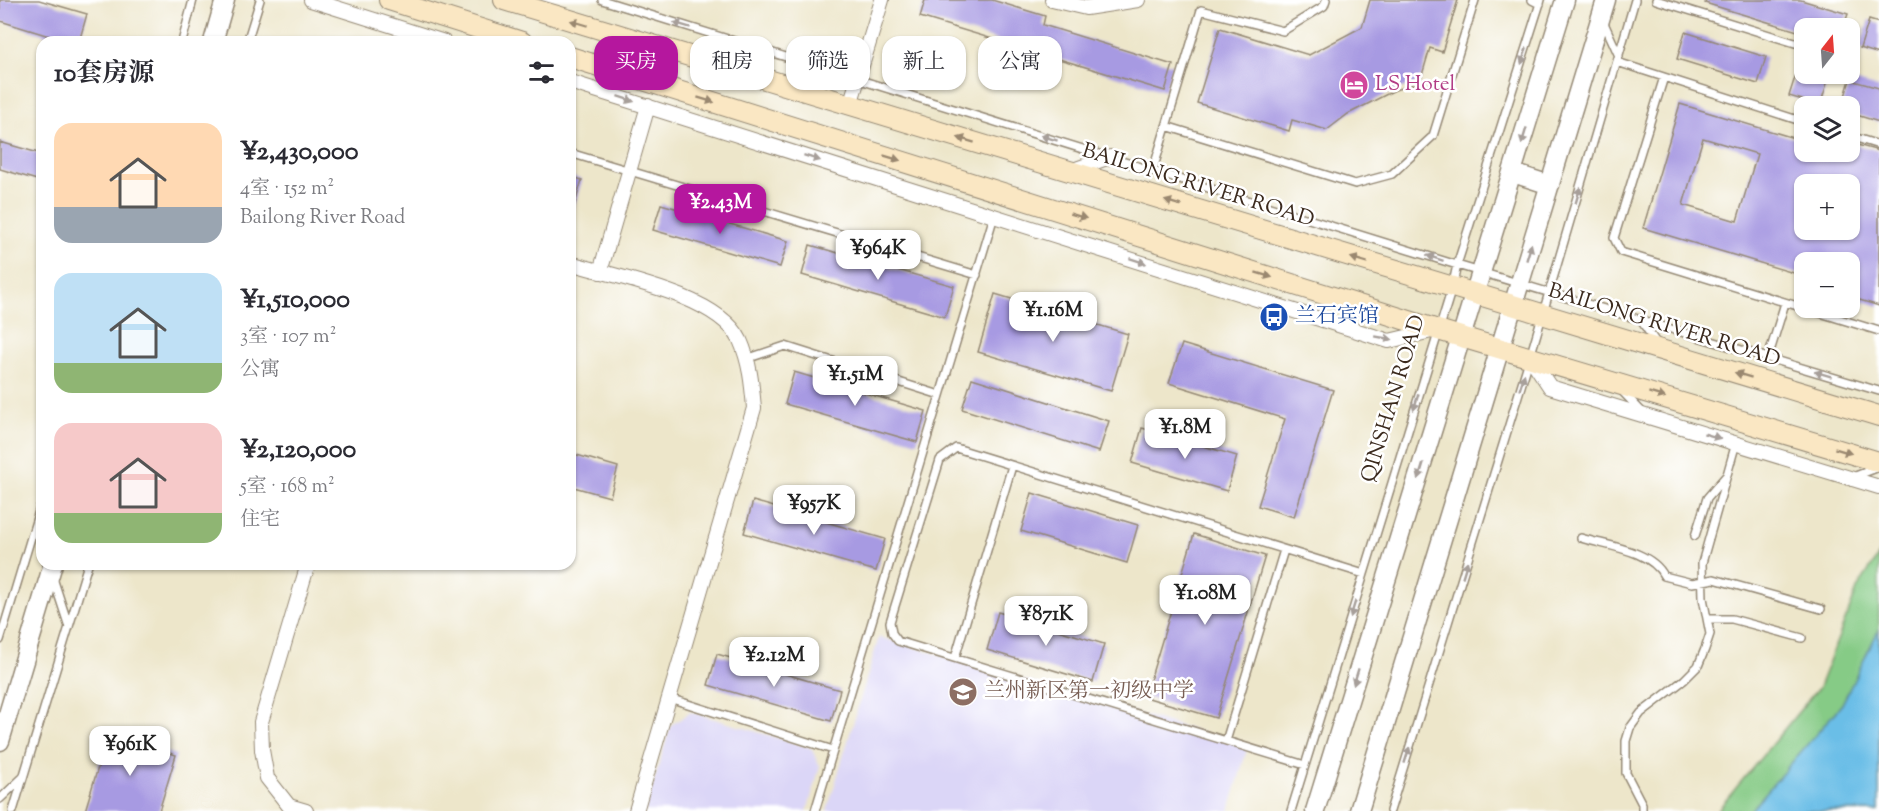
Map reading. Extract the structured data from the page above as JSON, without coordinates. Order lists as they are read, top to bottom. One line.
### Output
{"streets":{"main road":["BAILONG RIVER ROAD"],"lane":["QINSHAN ROAD"]},"crossings":[["BAILONG RIVER ROAD","QINSHAN ROAD"]],"one_way":["QINSHAN ROAD"],"places":{"hotel":["LS Hotel"],"bus stop":["兰石宾馆"],"school or university":["兰州新区第一初级中学"]},"north":"top","page":{"map_buttons":["+","−"],"chip":["买房","租房","筛选","新上","公寓"],"heading":"10套房源","list":[{"name":"¥2,430,000","note":"4室 · 152 m² · Bailong River Road"},{"name":"¥1,510,000","note":"3室 · 107 m² · 公寓"},{"name":"¥2,120,000","note":"5室 · 168 m² · 住宅"}],"price":["¥2.43M","¥964K","¥1.16M","¥1.51M","¥1.8M","¥957K","¥1.08M","¥871K","¥2.12M","¥961K"]}}
